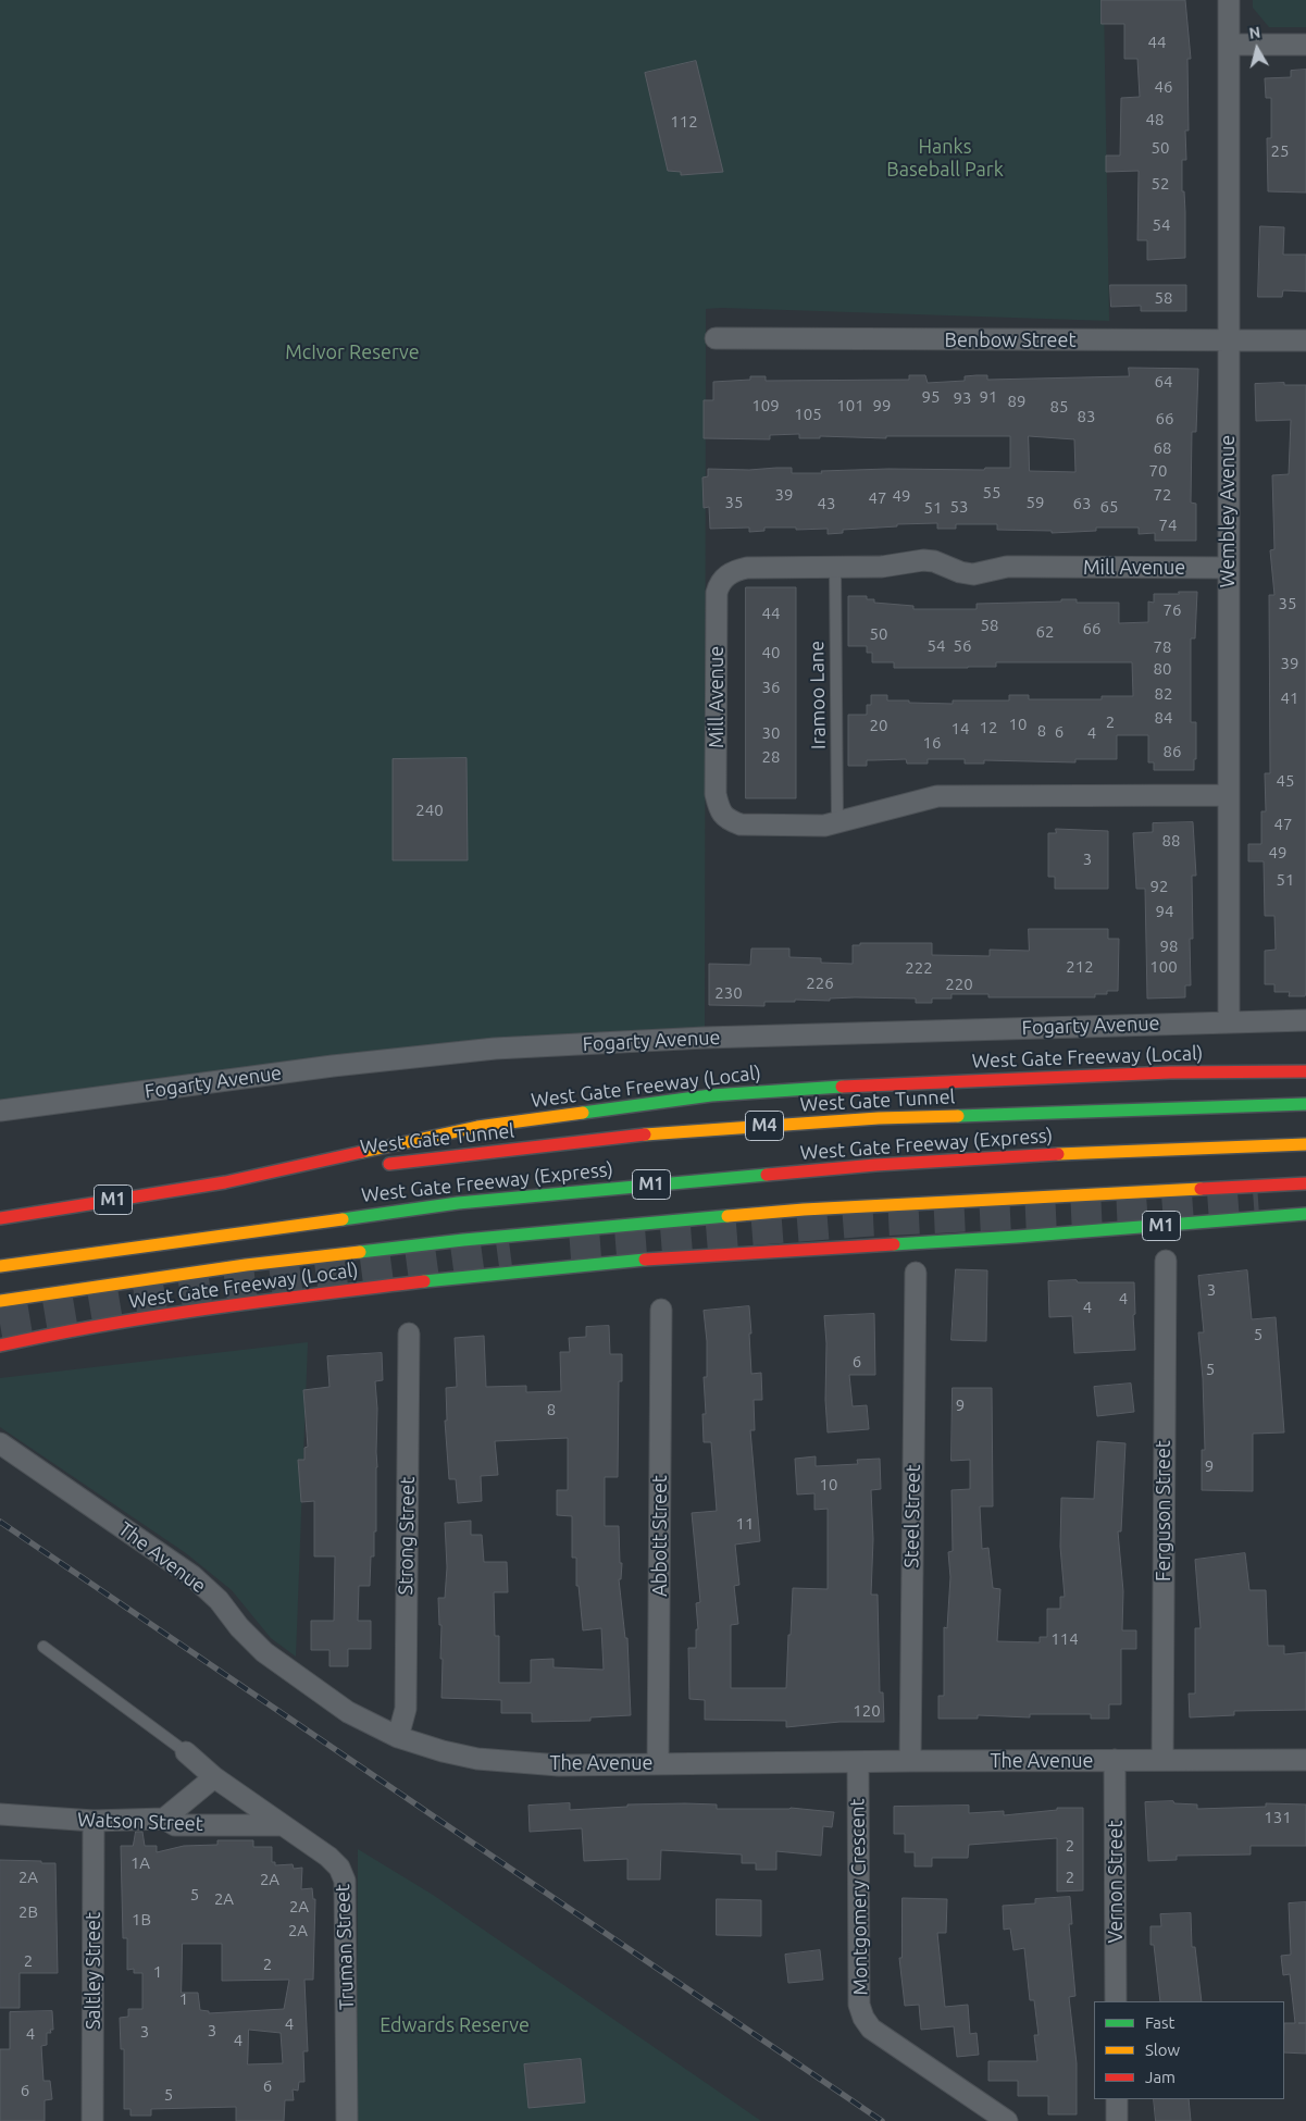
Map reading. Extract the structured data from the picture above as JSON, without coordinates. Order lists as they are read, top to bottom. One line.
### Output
{"streets":{"highway":["West Gate Freeway (Local)","West Gate Tunnel","M4","West Gate Freeway (Express)","M1"],"street":["Benbow Street","Wembley Avenue","Mill Avenue","Fogarty Avenue","Ferguson Street","Steel Street","Strong Street","Abbott Street","The Avenue","Watson Street","Vernon Street","Montgomery Crescent","Truman Street","Saltley Street"],"lane":["Iramoo Lane"]},"crossings":[["Benbow Street","Wembley Avenue"],["Wembley Avenue","Mill Avenue"],["Wembley Avenue","Fogarty Avenue"],["Mill Avenue","Iramoo Lane"],["West Gate Freeway (Local)","West Gate Tunnel"],["West Gate Freeway (Local)","M1"],["Ferguson Street","The Avenue"],["Steel Street","The Avenue"],["Strong Street","The Avenue"],["Abbott Street","The Avenue"],["The Avenue","Vernon Street"],["The Avenue","Montgomery Crescent"],["Watson Street","Truman Street"],["Watson Street","Saltley Street"]],"parks":["Hanks Baseball Park","McIvor Reserve","Edwards Reserve"],"house_numbers":["44","46","48","112","50","25","52","54","58","64","95","91","93","89","109","101","99","85","105","83","66","68","70","55","39","72","49","47","35","59","43","63","53","65","51","74","35","76","44","58","66","62","50","54","56","78","40","39","80","36","82","41","84","2","10","20","12","14","8","6","30","4","16","86","28","45","240","47","88","49","3","51","92","94","98","212","100","222","226","220","230","3","4","4","5","6","5","9","8","9","10","11","114","120","131","2","1A","2A","2","2A","5","2A","2A","2B","1B","2A","2","2","1","1","4","3","3","4","4","6","6","5"],"legend":["Fast","Slow","Jam"],"north":"top"}
